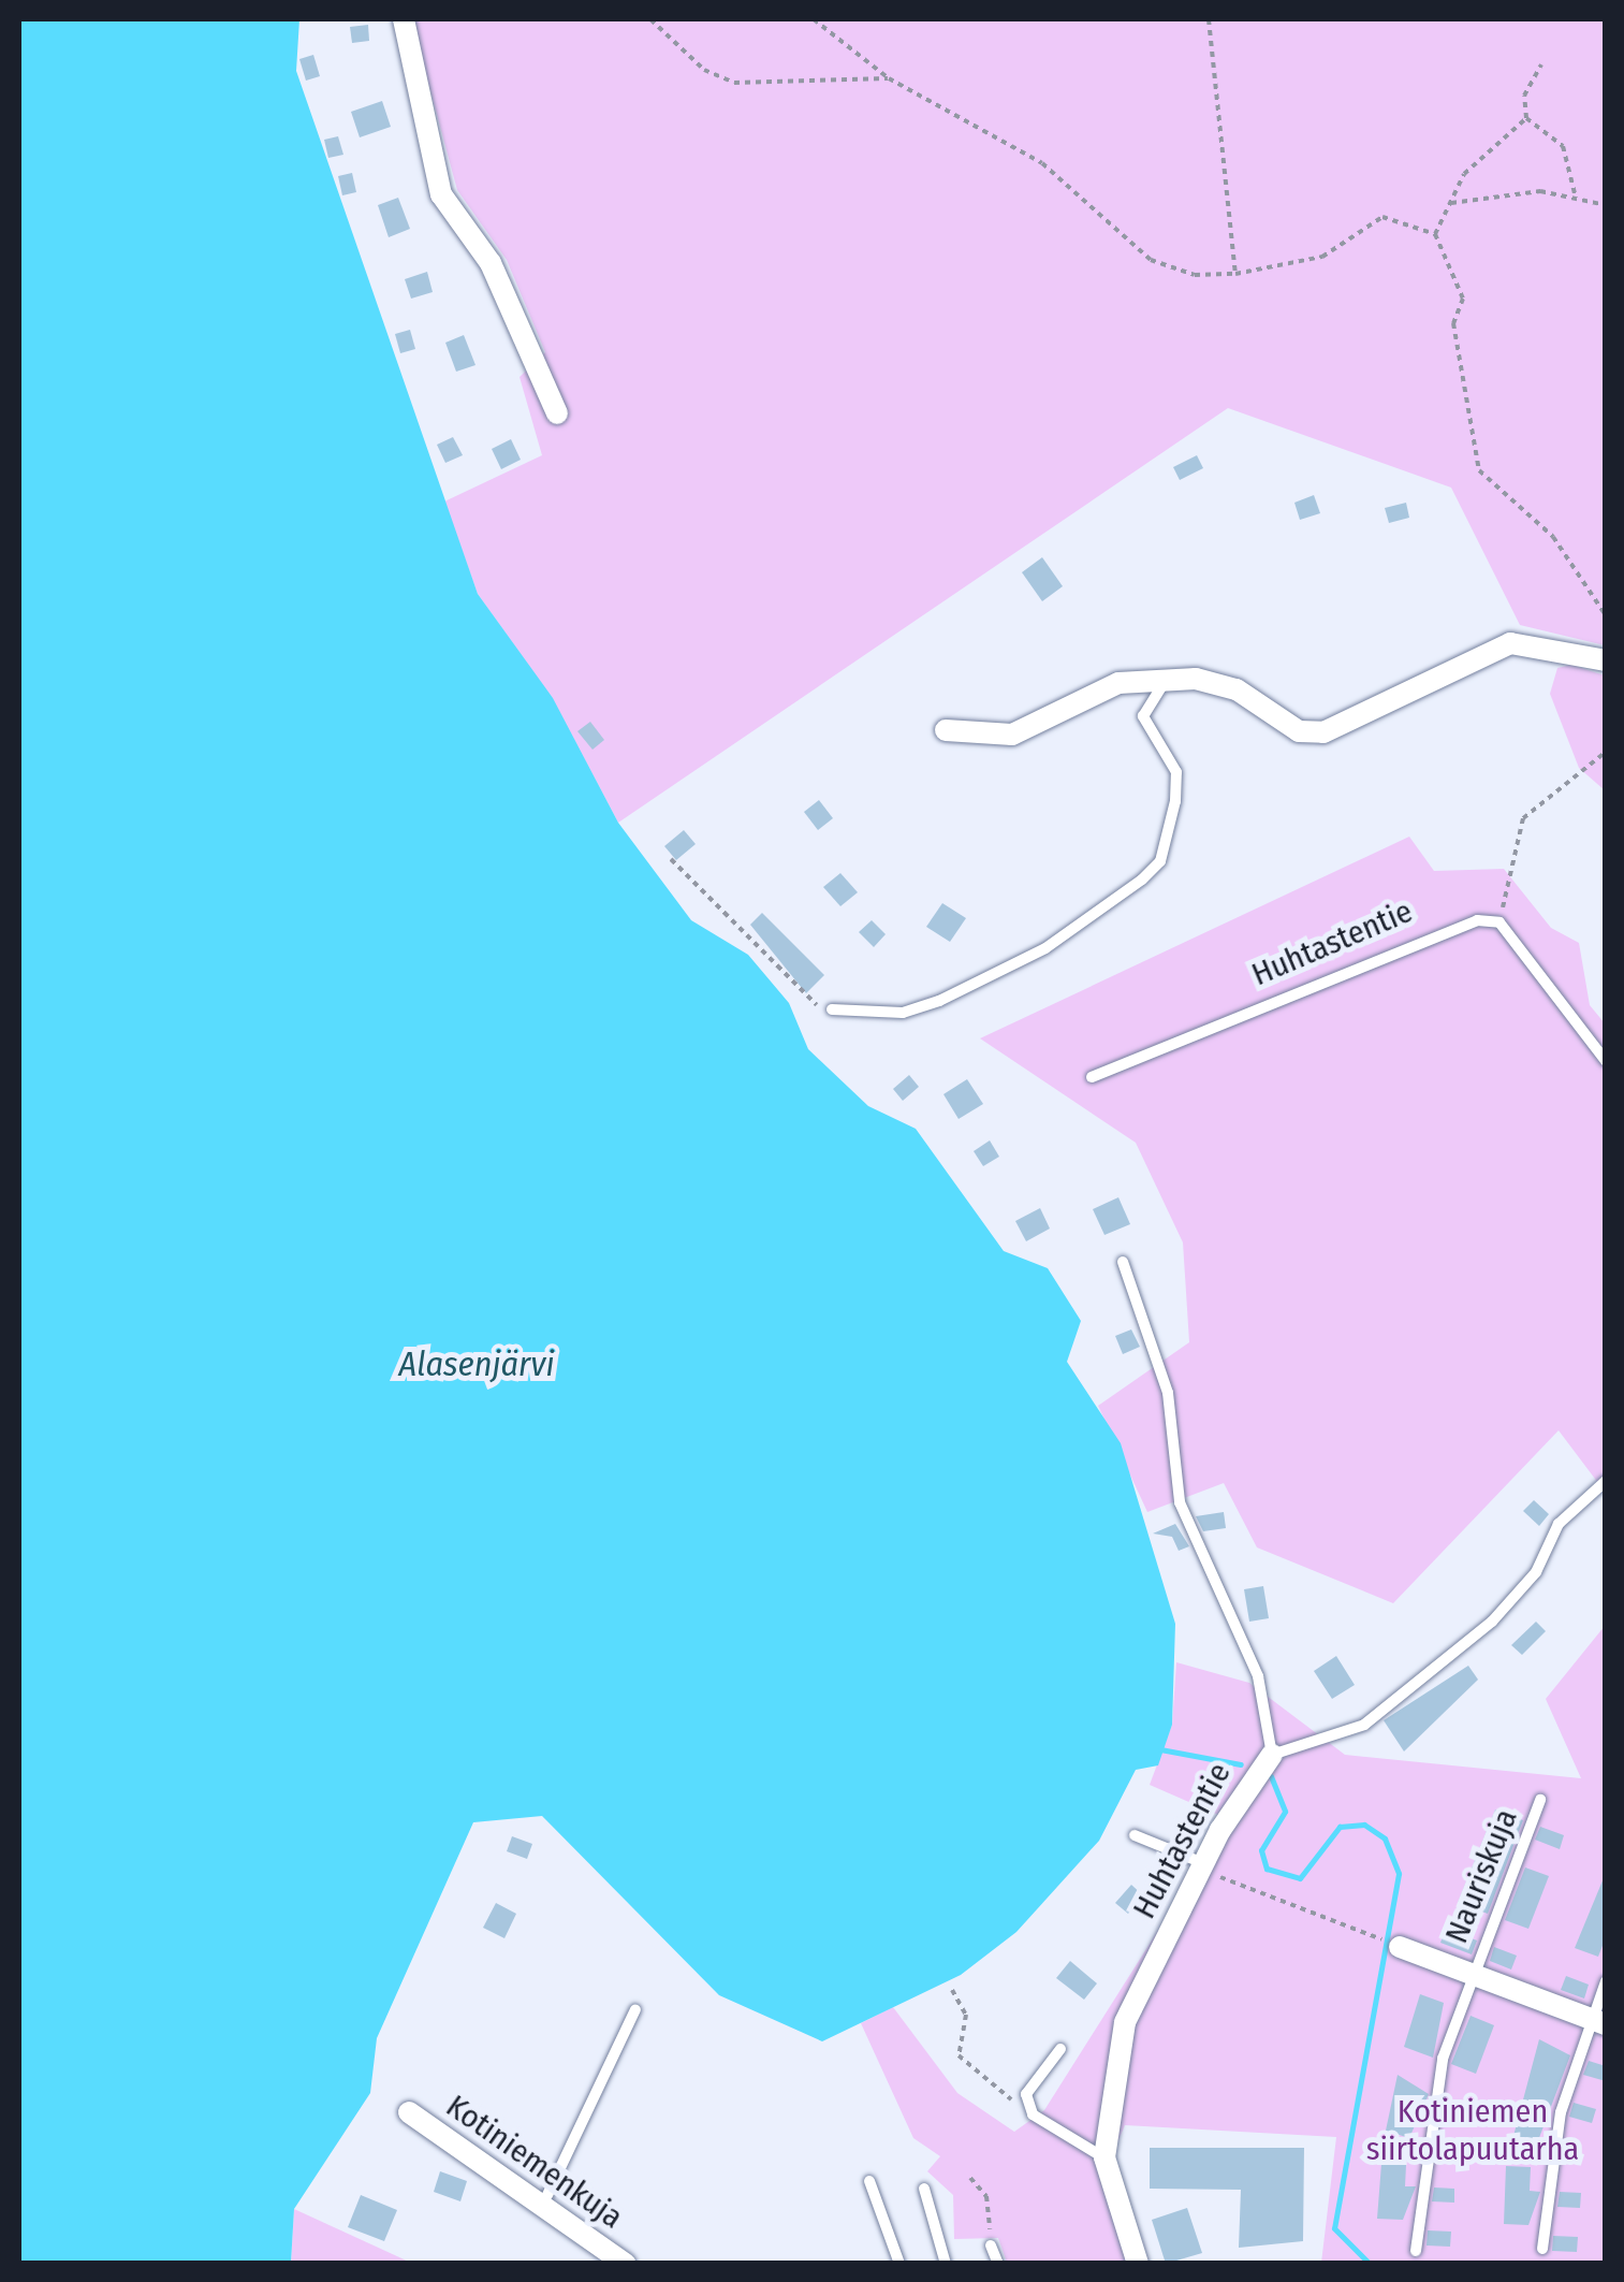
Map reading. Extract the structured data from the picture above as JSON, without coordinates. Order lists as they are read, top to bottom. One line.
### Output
{"streets":{"street":["Huhtastentie","Kotiniemenkuja"],"lane":["Nauriskuja"]},"water":["Alasenjärvi"],"parks":["Kotiniemen siirtolapuutarha"]}
